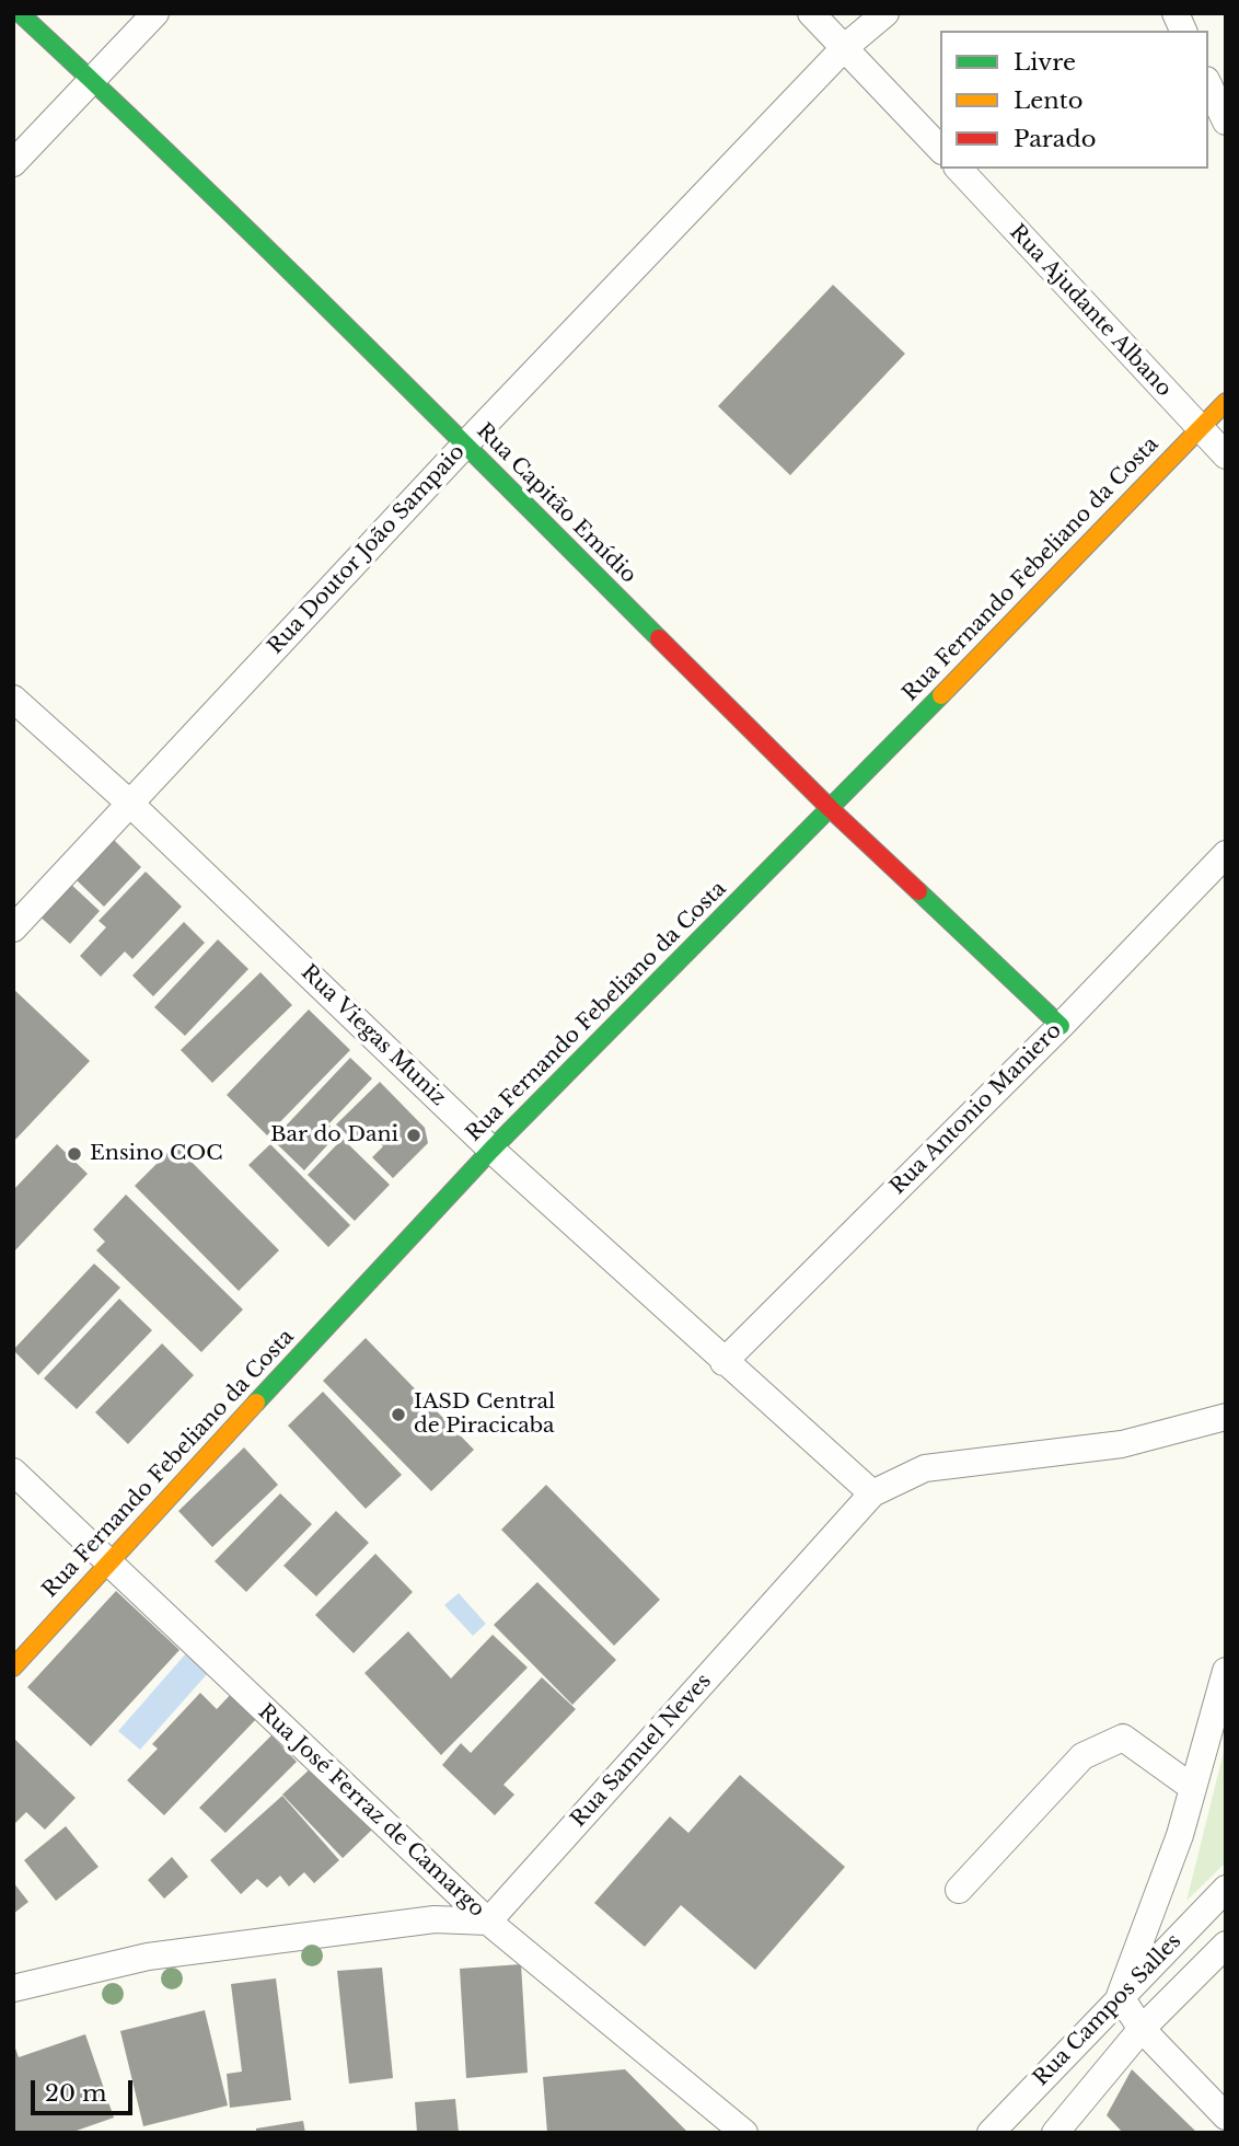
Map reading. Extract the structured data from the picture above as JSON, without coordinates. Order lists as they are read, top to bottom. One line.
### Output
{"streets":{"street":["Rua Ajudante Albano","Rua Capitão Emídio","Rua Doutor João Sampaio","Rua Fernando Febeliano da Costa","Rua Viegas Muniz","Rua Antonio Maniero","Rua Samuel Neves","Rua José Ferraz de Camargo","Rua Campos Salles"]},"crossings":[["Rua Ajudante Albano","Rua Fernando Febeliano da Costa"],["Rua Capitão Emídio","Rua Doutor João Sampaio"],["Rua Capitão Emídio","Rua Fernando Febeliano da Costa"],["Rua Capitão Emídio","Rua Antonio Maniero"],["Rua Doutor João Sampaio","Rua Viegas Muniz"],["Rua Fernando Febeliano da Costa","Rua Viegas Muniz"],["Rua Fernando Febeliano da Costa","Rua José Ferraz de Camargo"],["Rua Viegas Muniz","Rua Antonio Maniero"],["Rua Viegas Muniz","Rua Samuel Neves"],["Rua Samuel Neves","Rua José Ferraz de Camargo"]],"places":["Bar do Dani","Ensino COC","IASD Central de Piracicaba"],"legend":["Livre","Lento","Parado"],"scale_bar":"20 m"}
